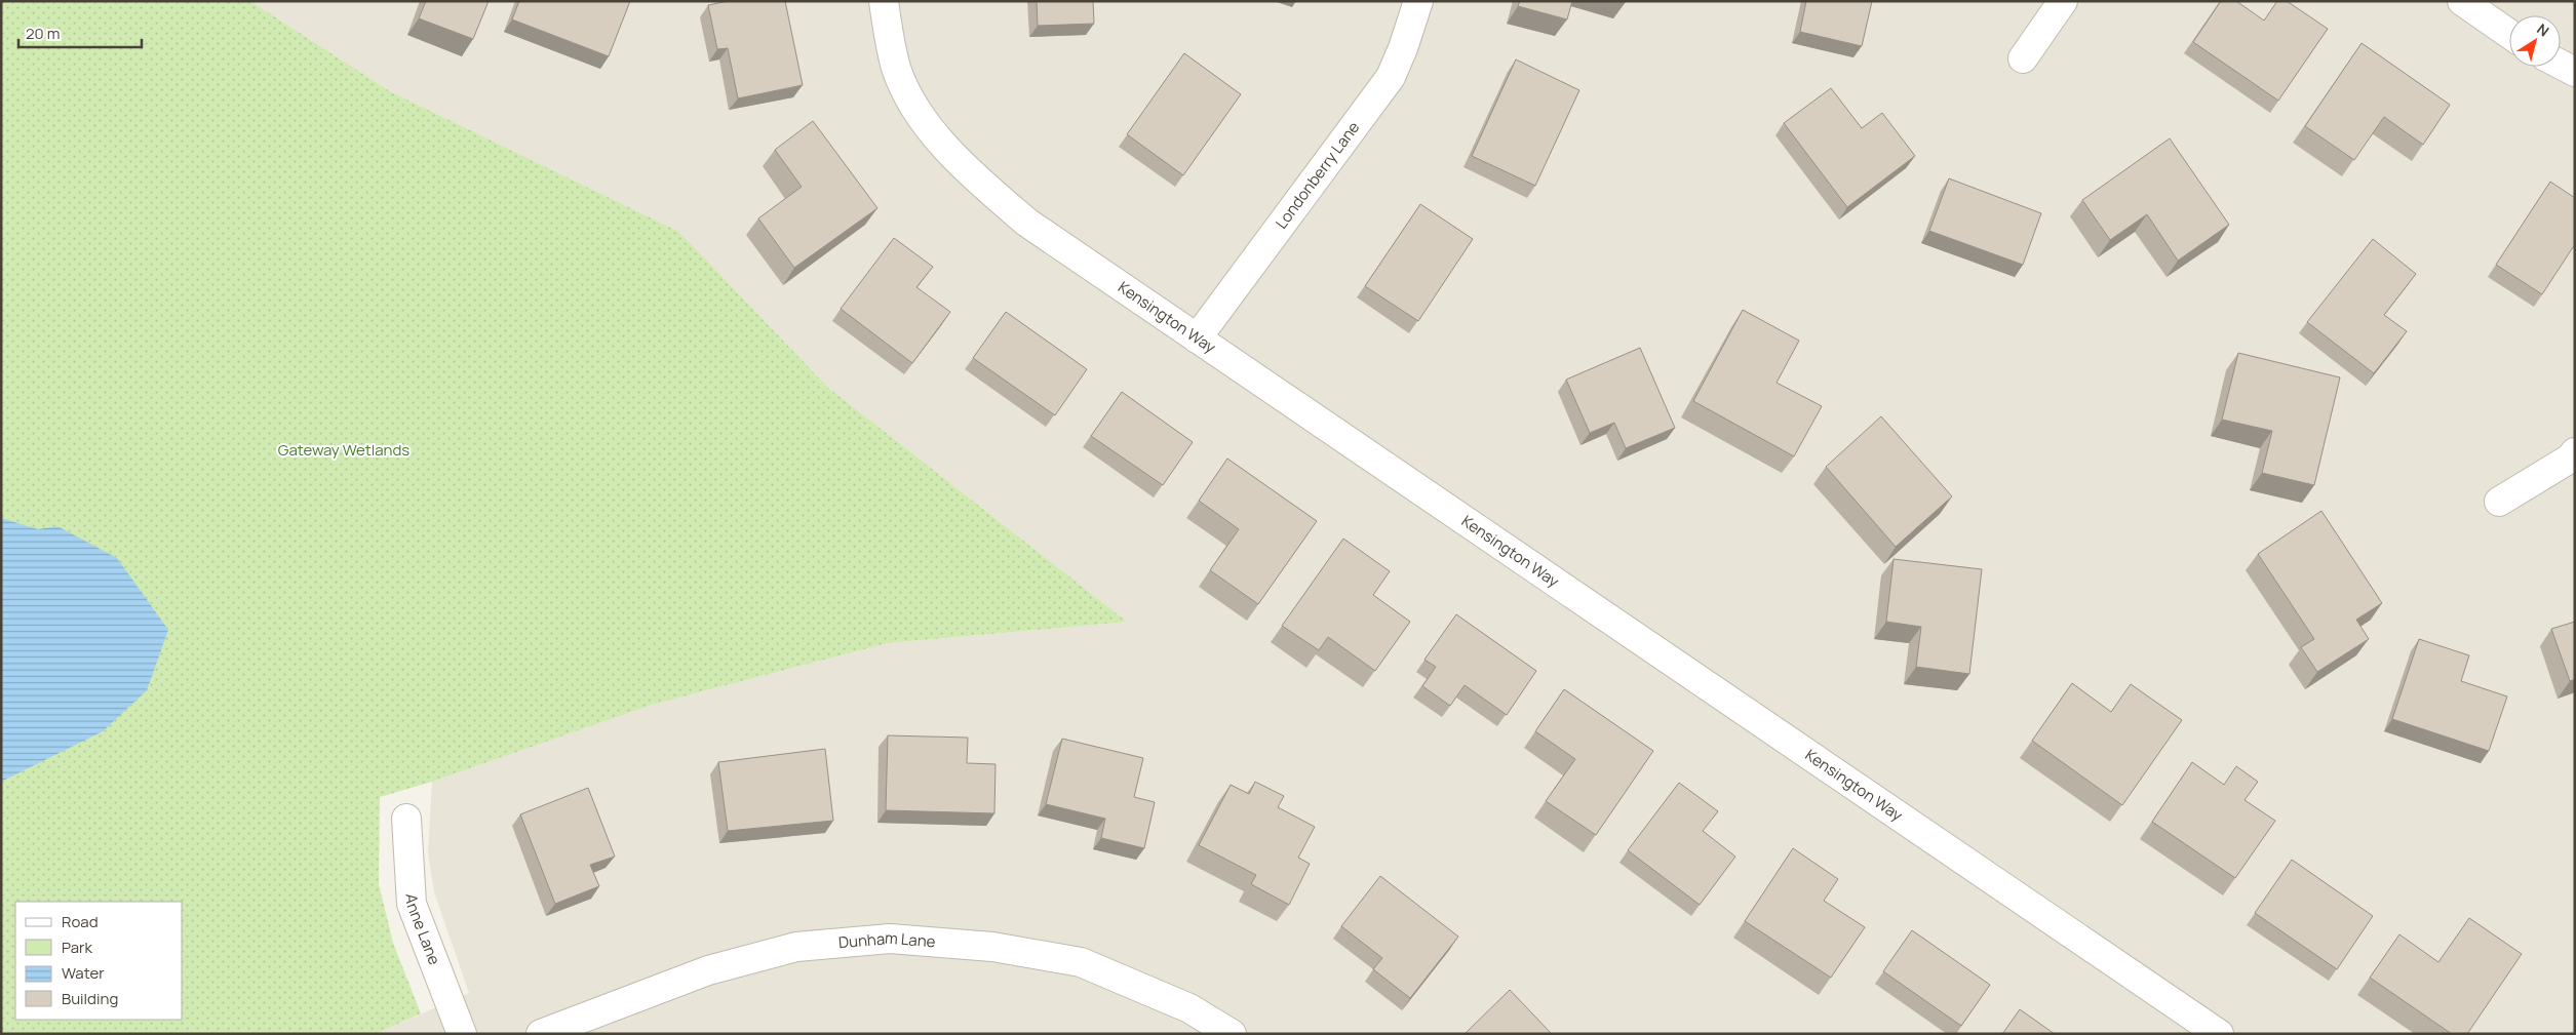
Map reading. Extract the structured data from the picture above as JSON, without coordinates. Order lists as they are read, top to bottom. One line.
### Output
{"streets":{"street":["Londonberry Lane","Kensington Way","Anne Lane","Dunham Lane"]},"crossings":[["Londonberry Lane","Kensington Way"]],"parks":["Gateway Wetlands"],"legend":["Road","Park","Water","Building"],"scale_bar":"20 m","north":"top right"}
